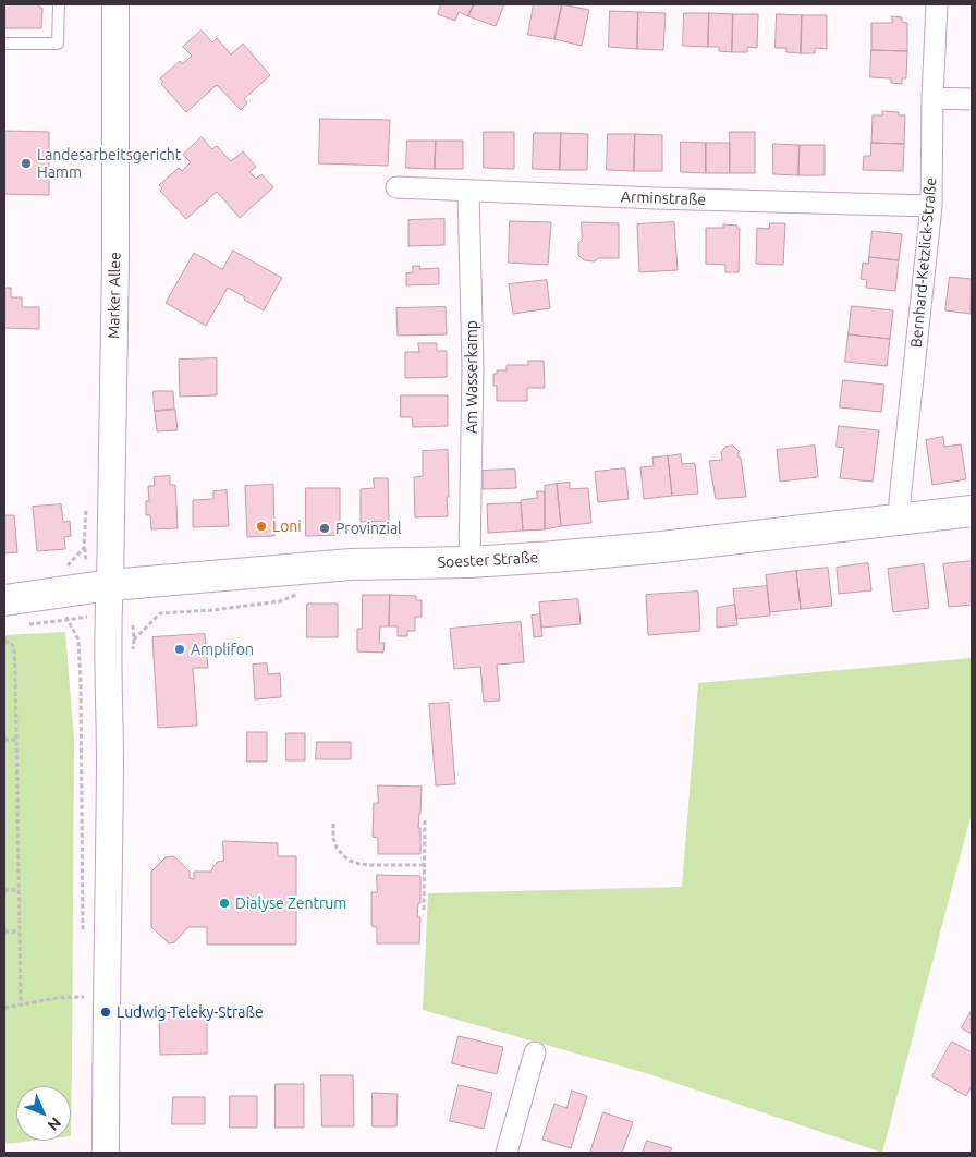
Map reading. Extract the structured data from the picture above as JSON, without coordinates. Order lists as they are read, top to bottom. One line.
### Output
{"streets":{"main road":["Soester Straße"],"street":["Arminstraße","Bernhard-Ketzlick-Straße","Marker Allee","Am Wasserkamp"]},"crossings":[["Arminstraße","Bernhard-Ketzlick-Straße"],["Arminstraße","Am Wasserkamp"],["Bernhard-Ketzlick-Straße","Soester Straße"],["Marker Allee","Soester Straße"],["Am Wasserkamp","Soester Straße"]],"places":["Landesarbeitsgericht Hamm","Loni","Provinzial","Amplifon","Dialyse Zentrum","Ludwig-Teleky-Straße"],"north":"bottom right"}
